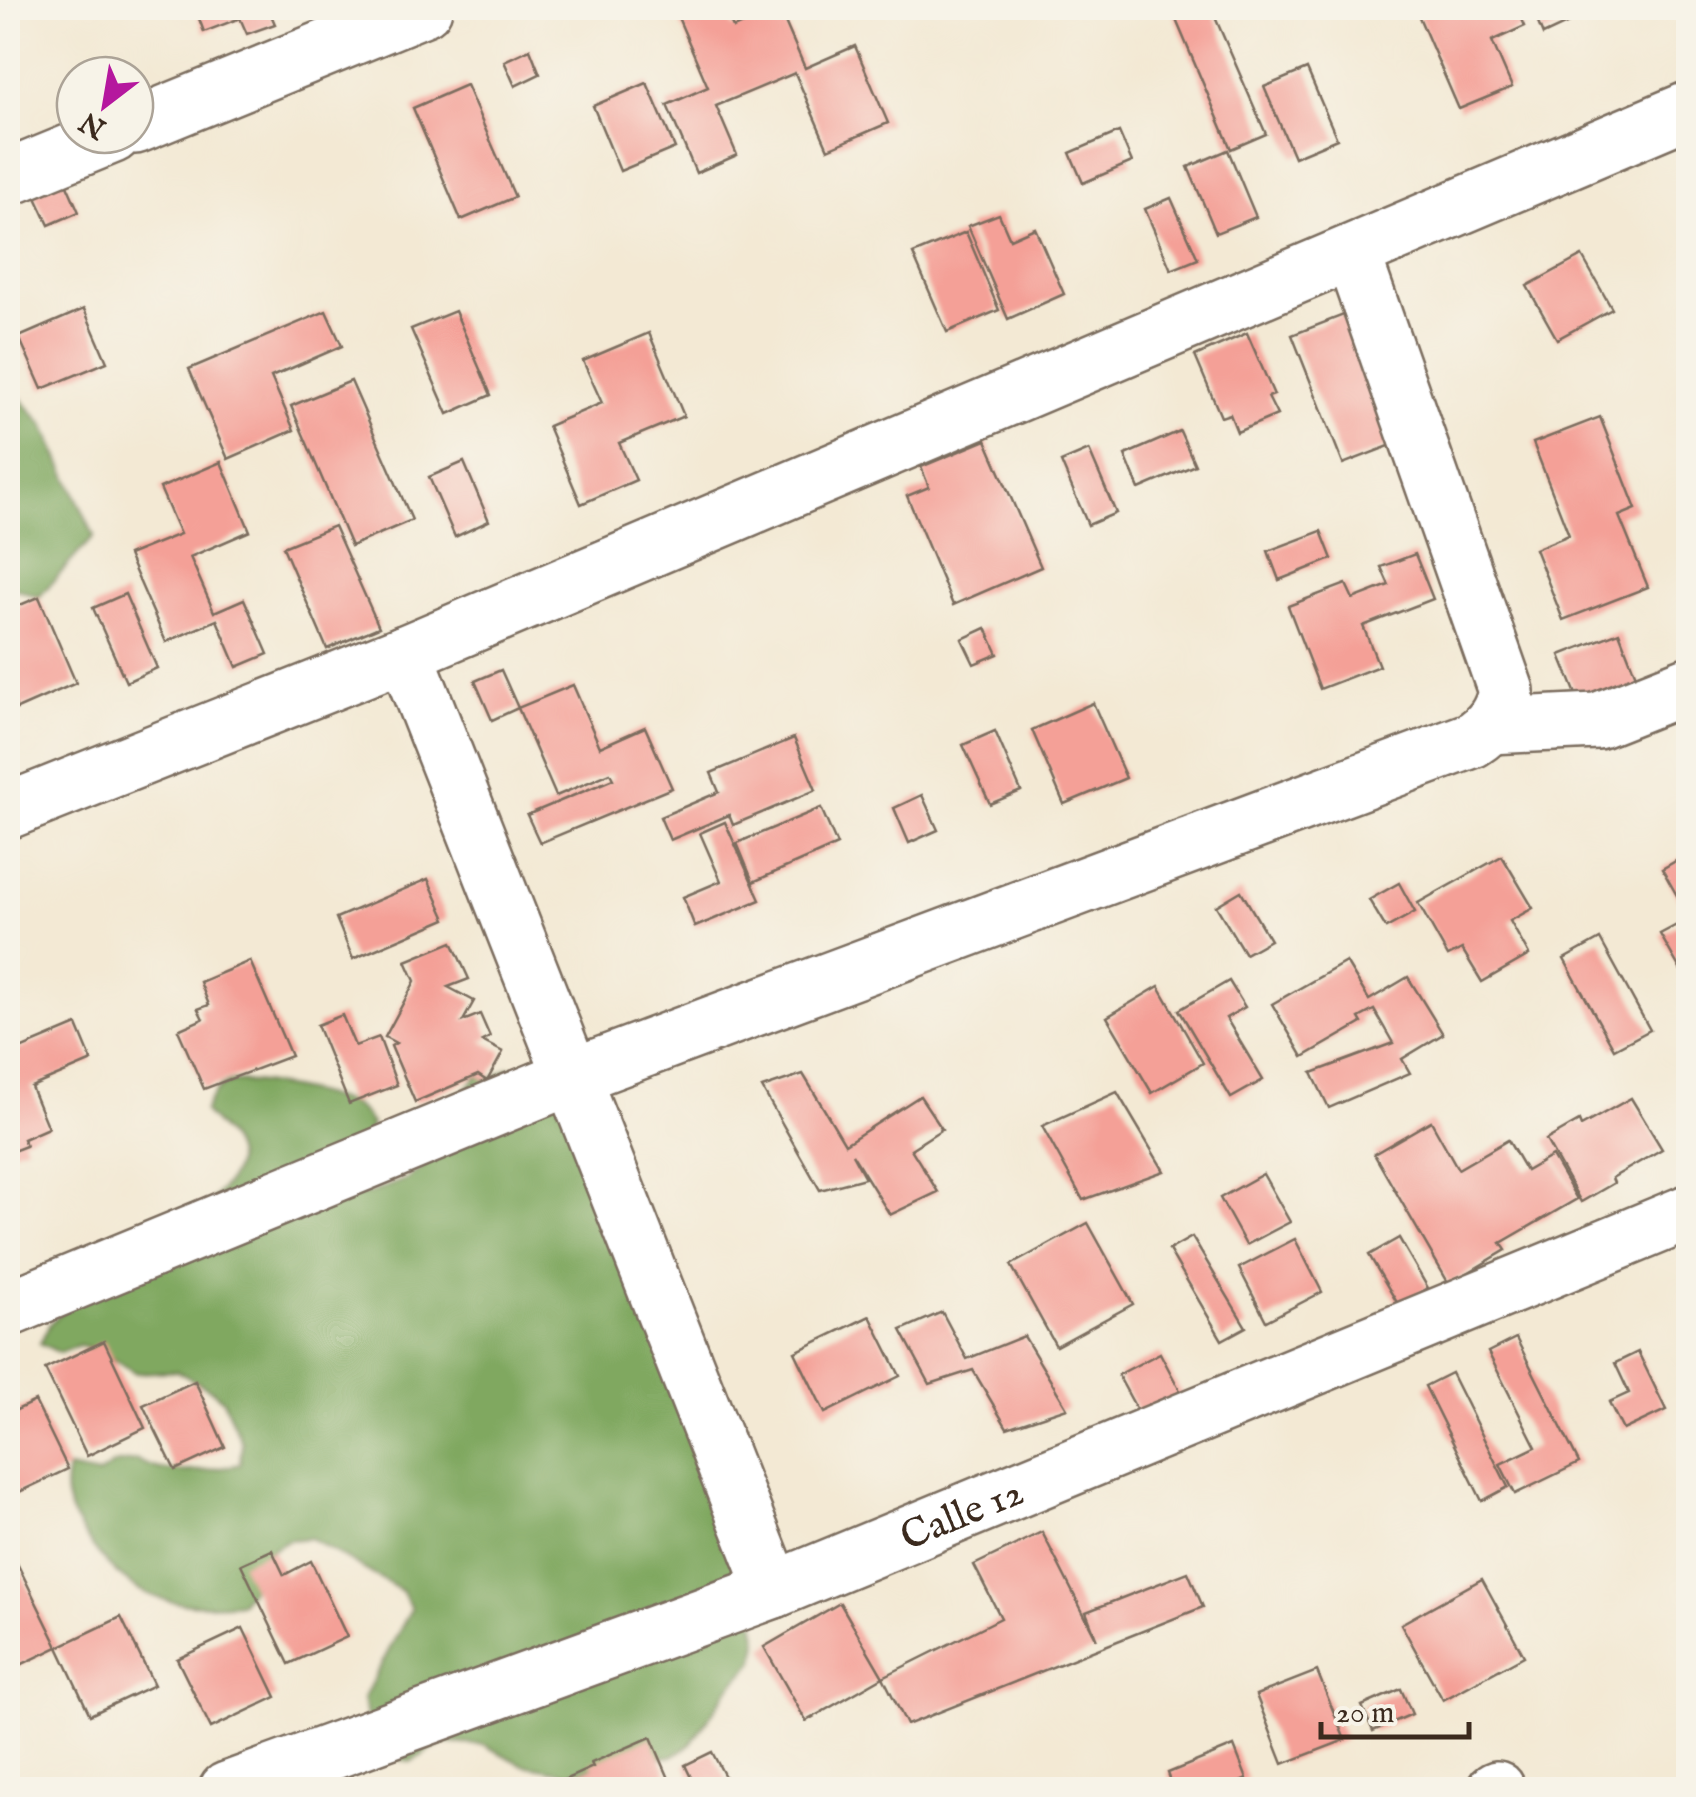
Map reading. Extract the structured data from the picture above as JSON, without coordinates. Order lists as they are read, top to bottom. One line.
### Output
{"streets":{"street":["Calle 12"]},"scale_bar":"20 m","north":"bottom left"}
